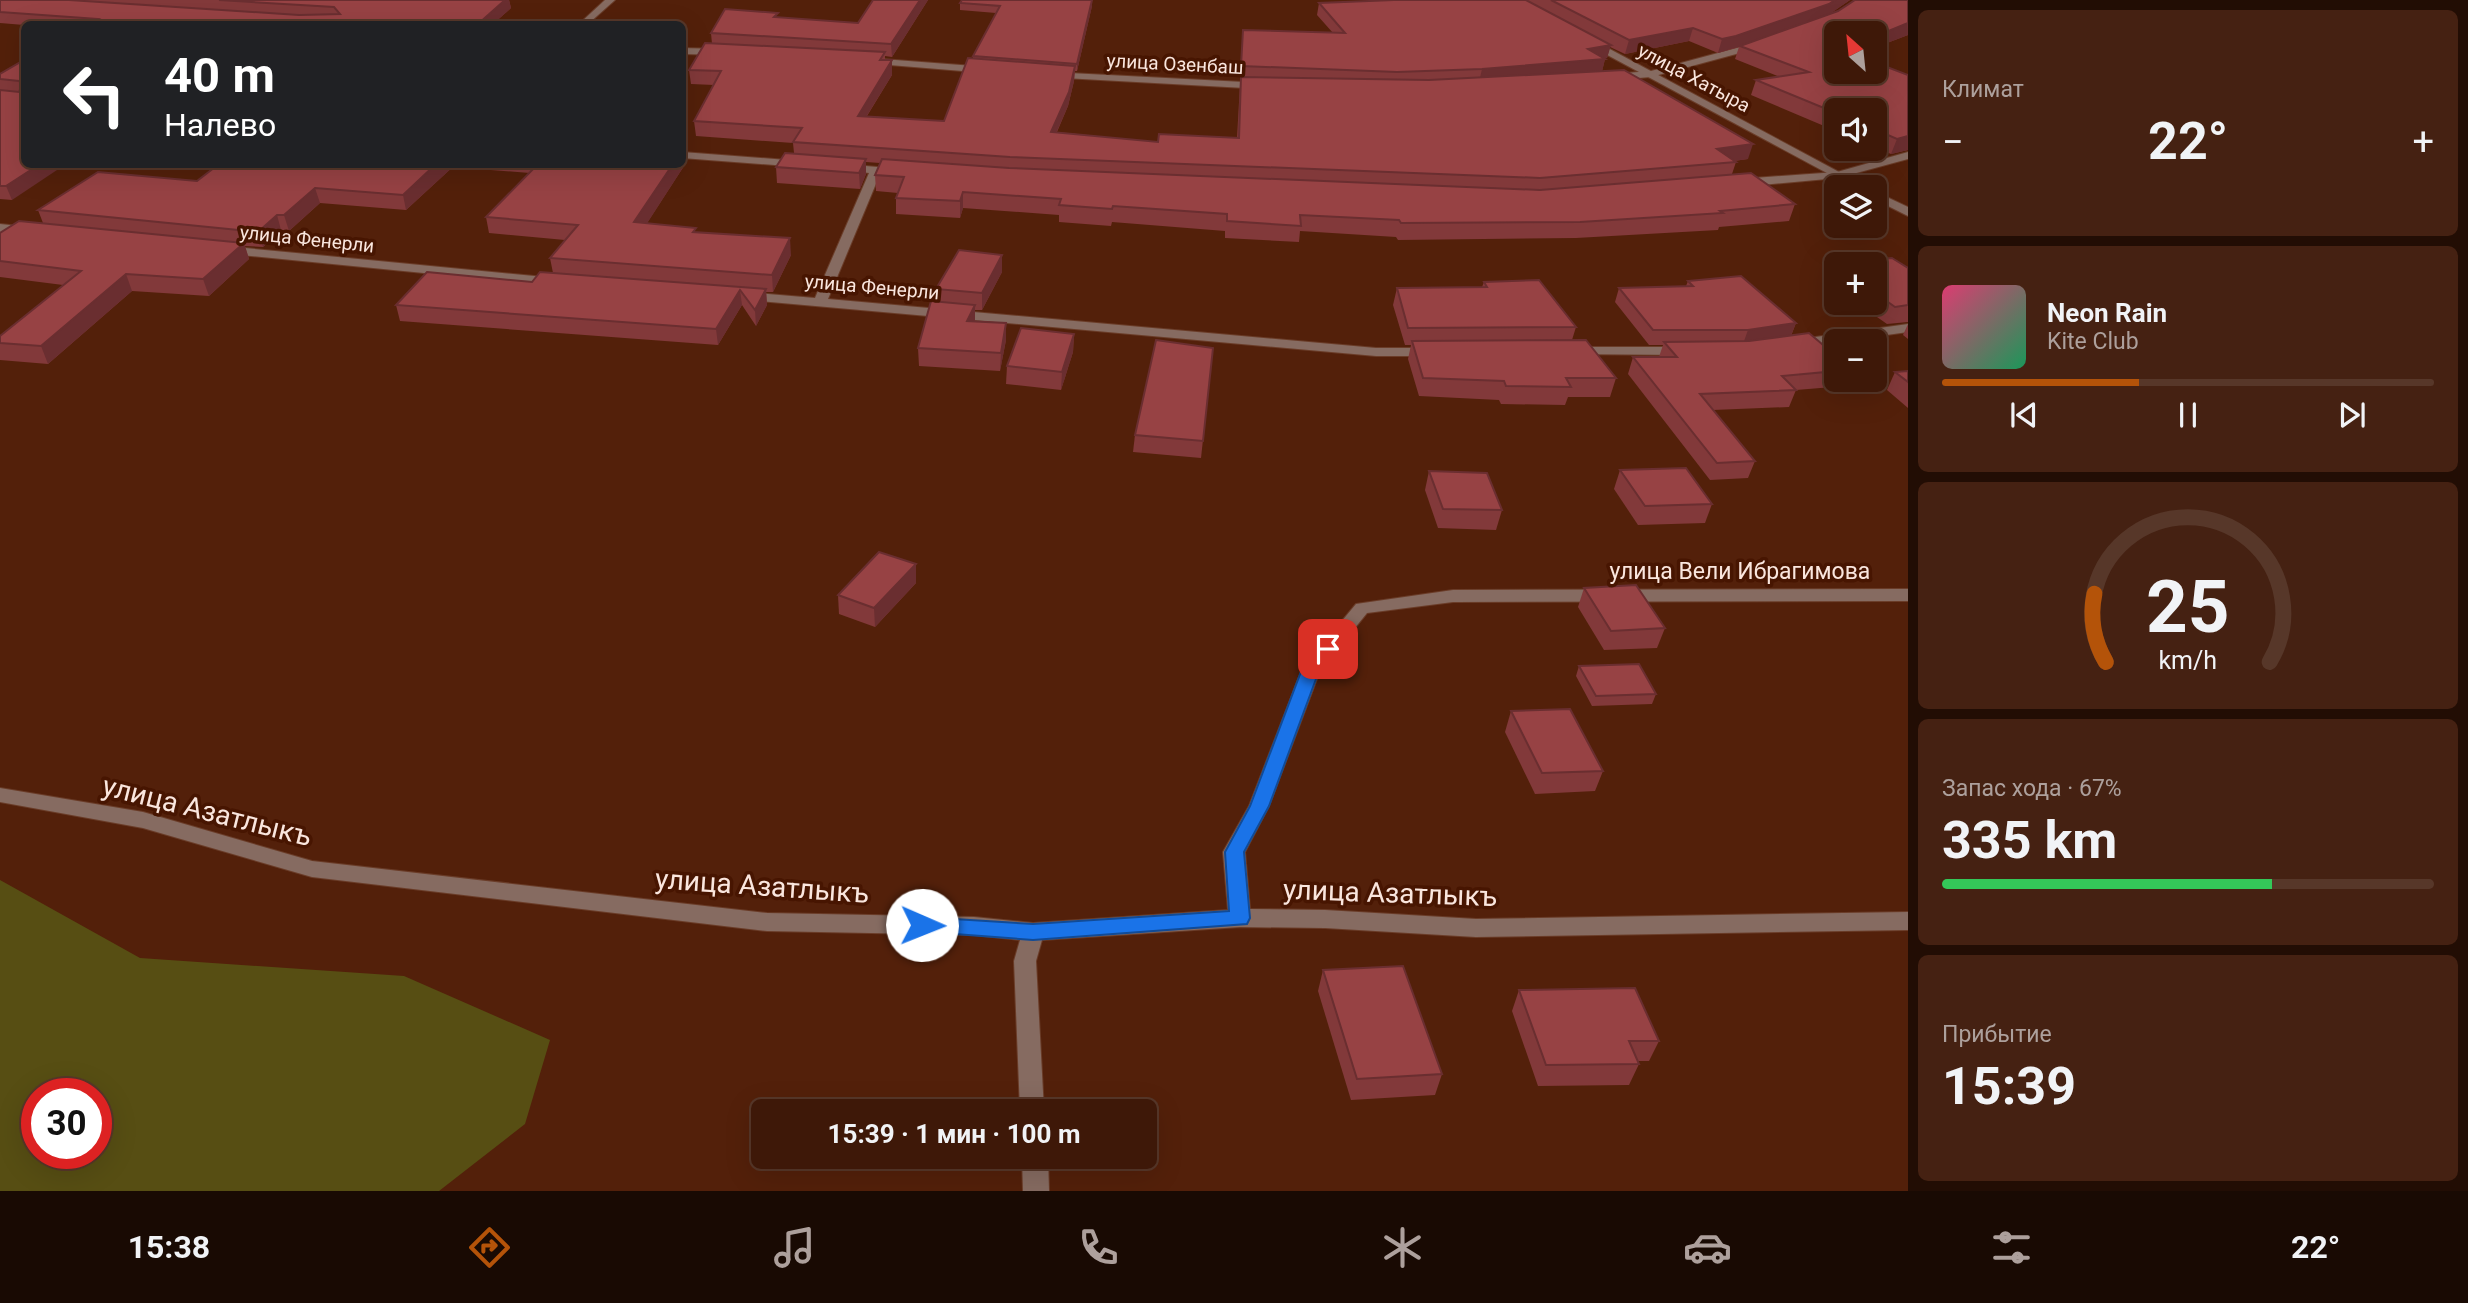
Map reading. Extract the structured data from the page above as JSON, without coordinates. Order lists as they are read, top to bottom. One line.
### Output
{"streets":{"street":["улица Озенбаш","улица Хатыра","улица Фенерли","улица Вели Ибрагимова","улица Азатлыкъ"]},"crossings":[["улица Вели Ибрагимова","улица Азатлыкъ"]],"north":"top left","page":{"tile":["Климат",["Запас хода · 67%","335 km"],["Прибытие","15:39"]],"map_buttons":["+","−"],"turn":["40 m","Налево"],"heat":["−","22°","+"],"song":["Neon Rain","Kite Club"],"limit":"30","trip":"15:39 · 1 мин · 100 m","tabs":["15:38","22°"],"gauge":["25","km/h"]}}
